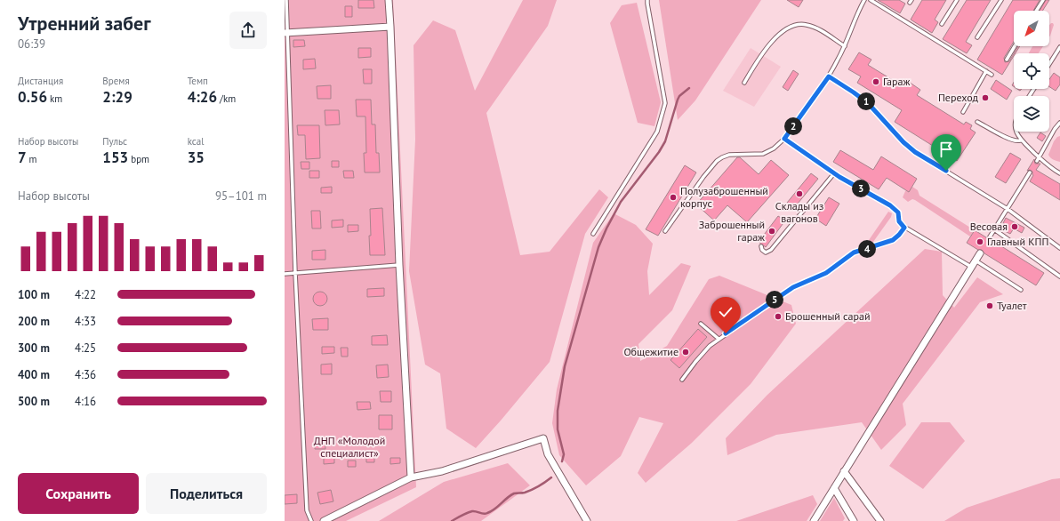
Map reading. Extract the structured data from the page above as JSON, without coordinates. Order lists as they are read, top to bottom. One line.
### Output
{"parks":["ДНП «Молодой специалист»"],"places":["Гараж","Переход","Склады из вагонов","Полузаброшенный корпус","Весовая","Заброшенный гараж","Главный КПП","Туалет","Брошенный сарай","Общежитие"],"north":"bottom left","page":{"heading":["Утренний забег","06:39"],"stats":[["Дистанция","0.56 km"],["Время","2:29"],["Темп","4:26 /km"],["Набор высоты","7 m"],["Пульс","153 bpm"],["kcal","35"]],"pins":["1","2","3","4","5"],"chart":["Набор высоты","95–101 m"],"list":[{"name":"100 m","note":"4:22"},{"name":"200 m","note":"4:33"},{"name":"300 m","note":"4:25"},{"name":"400 m","note":"4:36"},{"name":"500 m","note":"4:16"}],"buttons":["Сохранить","Поделиться"]}}
